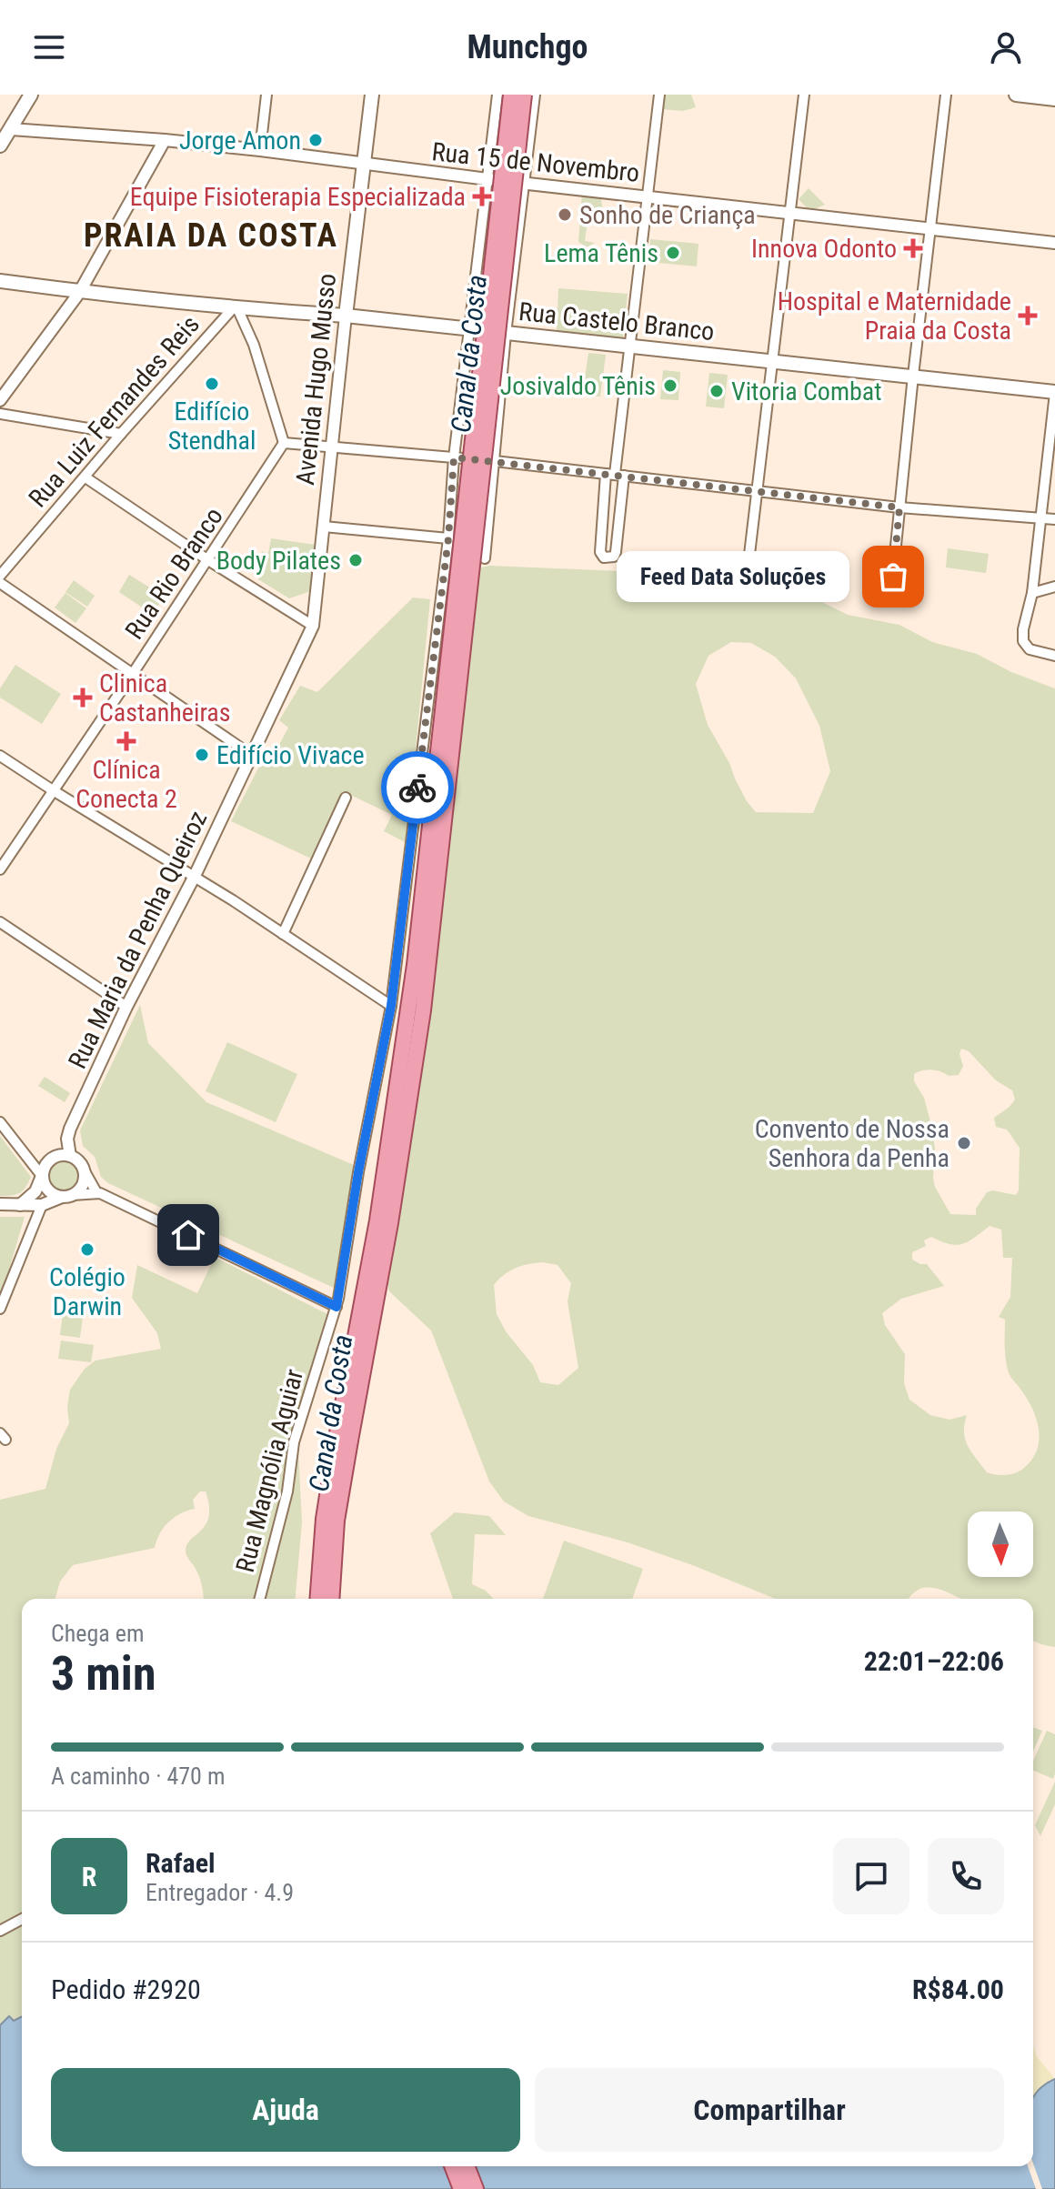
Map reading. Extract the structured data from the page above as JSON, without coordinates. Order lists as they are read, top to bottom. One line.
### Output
{"streets":{"main road":["Rua Castelo Branco","Avenida Hugo Musso"],"street":["Rua 15 de Novembro","Rua Luiz Fernandes Reis","Rua Rio Branco","Rua Maria da Penha Queiroz","Rua Magnólia Aguiar"]},"crossings":[["Rua 15 de Novembro","Avenida Hugo Musso"],["Rua 15 de Novembro","Rua Magnólia Aguiar"],["Rua Castelo Branco","Avenida Hugo Musso"],["Rua Castelo Branco","Rua Luiz Fernandes Reis"],["Rua Castelo Branco","Rua Magnólia Aguiar"],["Avenida Hugo Musso","Rua Maria da Penha Queiroz"]],"districts":["PRAIA DA COSTA"],"water":["Canal da Costa"],"places":{"other":["Jorge Amon","Sonho de Criança","Lema Tênis","Edifício Stendhal","Josivaldo Tênis","Vitoria Combat","Body Pilates","Feed Data Soluções","Edifício Vivace","Convento de Nossa Senhora da Penha","Colégio Darwin"],"health":["Equipe Fisioterapia Especializada","Innova Odonto","Hospital e Maternidade Praia da Costa","Clinica Castanheiras","Clínica Conecta 2"]},"north":"bottom","page":{"header":"Munchgo","bubble":"Feed Data Soluções","heading":["3 min","Chega em","22:01–22:06"],"panel":["Rafael","Entregador · 4.9","Pedido #2920","R$84.00"],"bar":"A caminho · 470 m","round":"R","buttons":["Ajuda","Compartilhar"]}}
